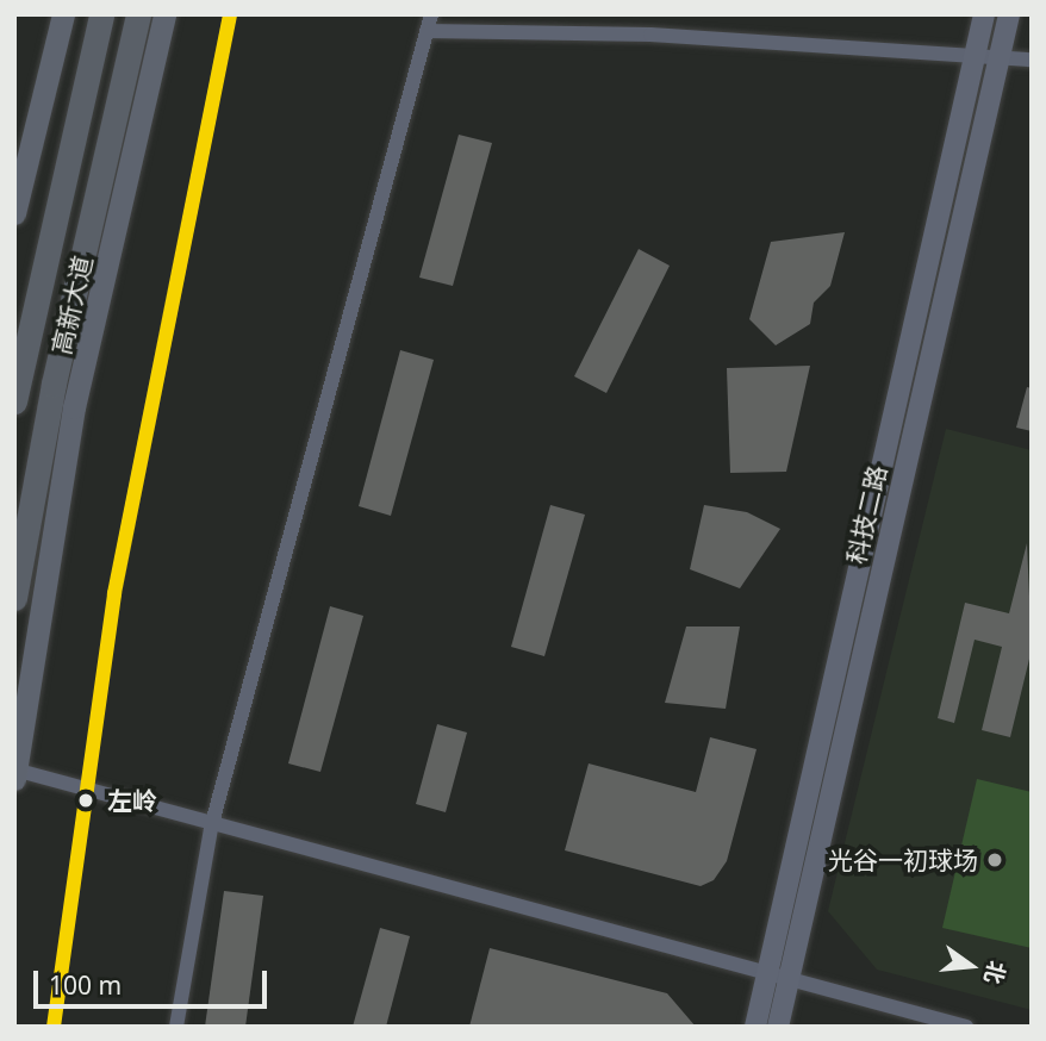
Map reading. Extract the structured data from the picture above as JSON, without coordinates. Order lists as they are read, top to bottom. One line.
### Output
{"streets":{"highway":["高新大道"],"street":["科技二路"]},"places":["左岭","光谷一初球场"],"scale_bar":"100 m","north":"right"}
